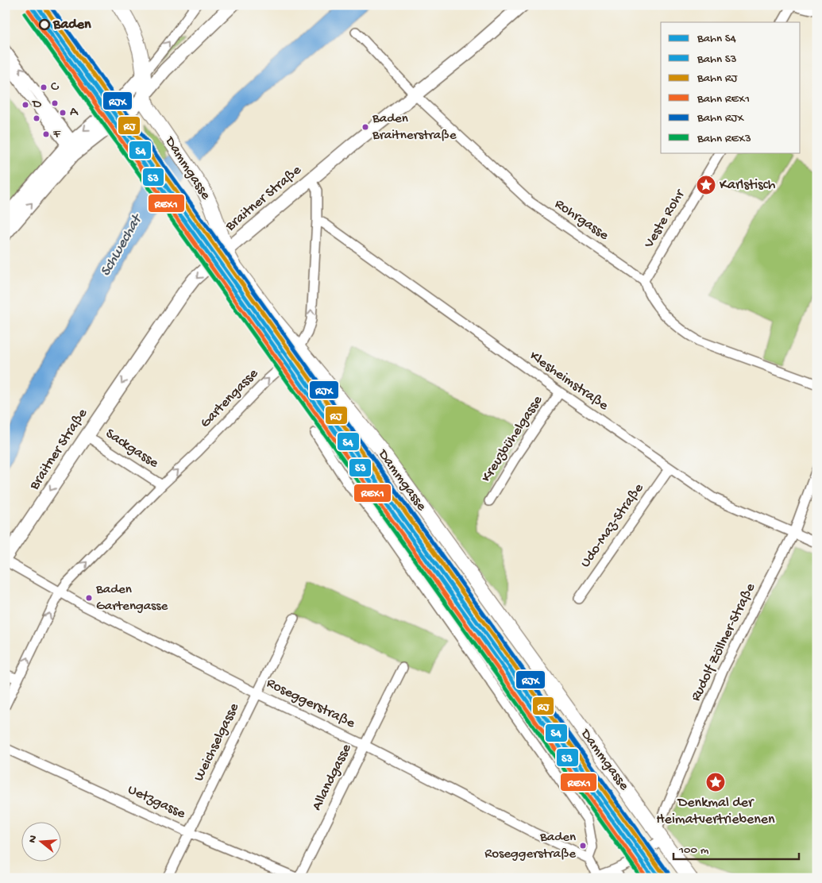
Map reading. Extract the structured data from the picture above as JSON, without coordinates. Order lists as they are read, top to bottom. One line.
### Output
{"streets":{"main road":["Dammgasse"],"street":["Braitner Straße","Veste Rohr","Rohrgasse","Klesheimstraße","Gartengasse","Kreuzbühelgasse","Sackgasse","Udo-Maz-Straße","Rudolf Zöllner-Straße","Roseggerstraße","Weichselgasse","Allandgasse","Uetzgasse"]},"crossings":[["Dammgasse","Braitner Straße"],["Dammgasse","Gartengasse"],["Dammgasse","Rudolf Zöllner-Straße"],["Braitner Straße","Rohrgasse"],["Braitner Straße","Gartengasse"],["Braitner Straße","Sackgasse"],["Braitner Straße","Roseggerstraße"],["Veste Rohr","Rohrgasse"],["Klesheimstraße","Gartengasse"],["Klesheimstraße","Kreuzbühelgasse"],["Klesheimstraße","Udo-Maz-Straße"],["Klesheimstraße","Rudolf Zöllner-Straße"],["Gartengasse","Sackgasse"],["Gartengasse","Roseggerstraße"],["Roseggerstraße","Weichselgasse"],["Roseggerstraße","Allandgasse"],["Weichselgasse","Uetzgasse"],["Allandgasse","Uetzgasse"]],"one_way":["Braitner Straße","Gartengasse"],"water":["Schwechat"],"places":{"other":["Baden","C","D","A","Baden Braitnerstraße","F","Baden Gartengasse","Baden Roseggerstraße"],"place":["Karlstisch","Denkmal der Heimatvertriebenen"]},"lines":["rail line S4","rail line RJ","rail line RJX","rail line S3","rail line REX1","rail line REX3"],"legend":["Bahn S4","Bahn S3","Bahn RJ","Bahn REX1","Bahn RJX","Bahn REX3"],"scale_bar":"100 m","north":"left"}
